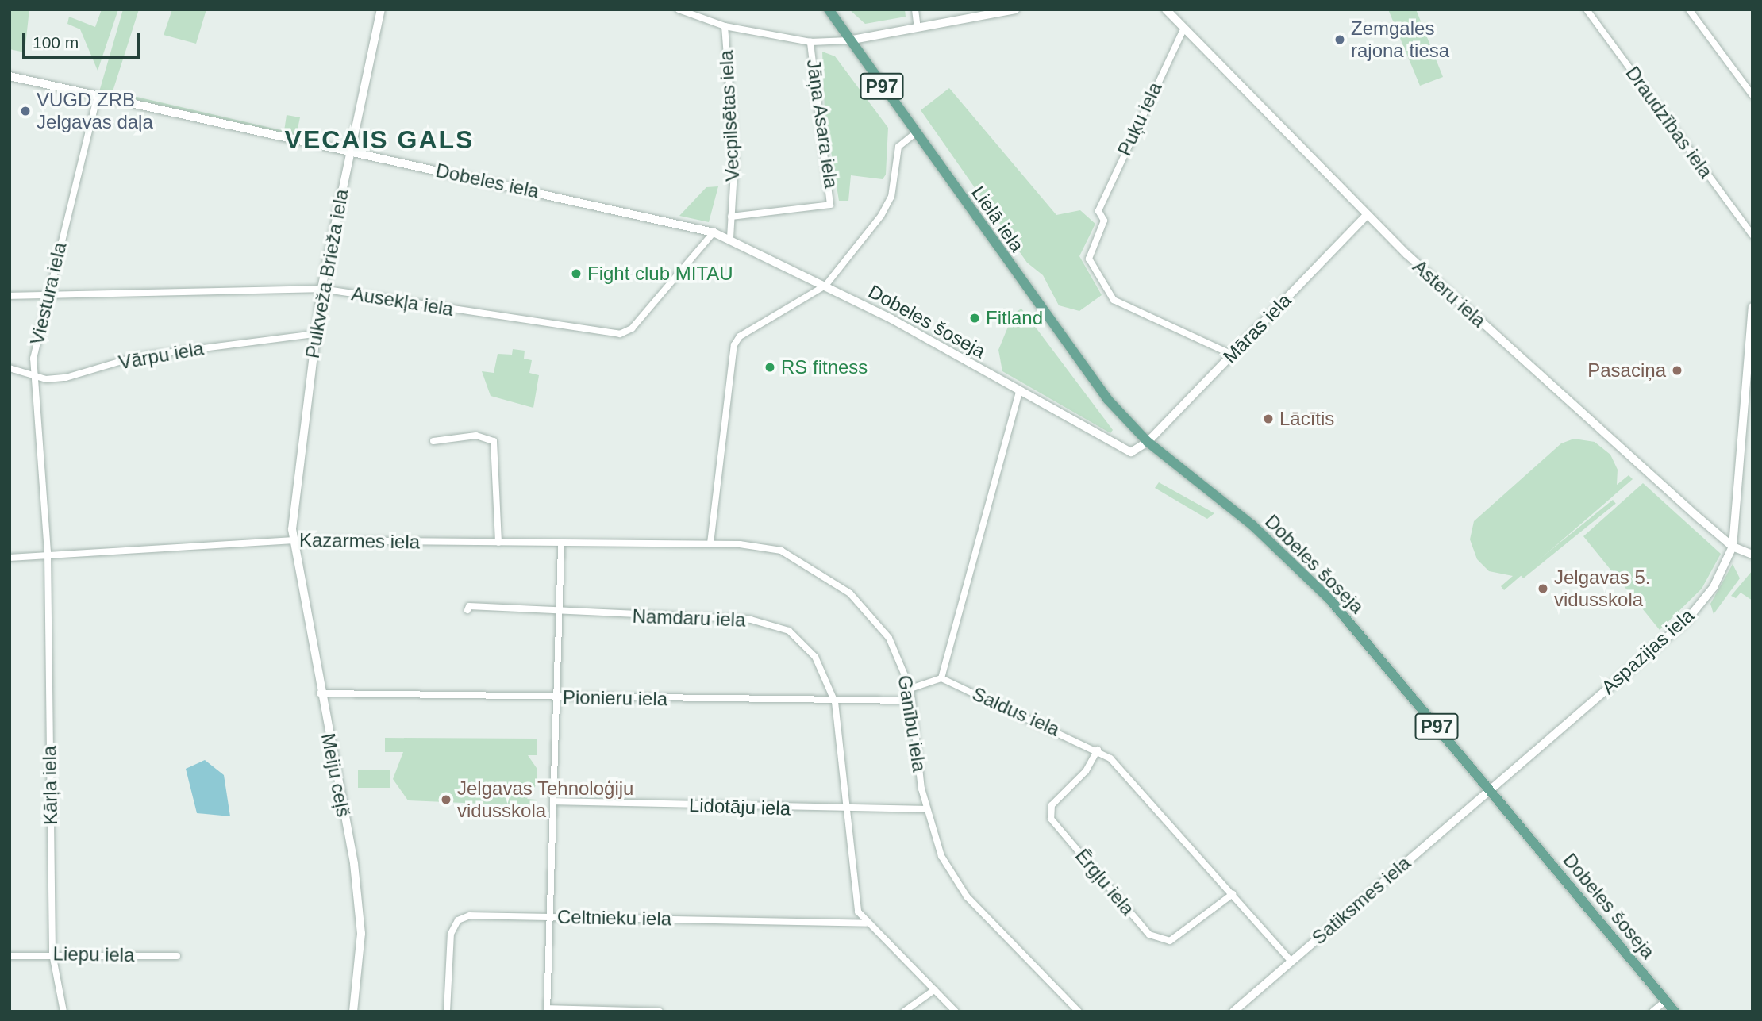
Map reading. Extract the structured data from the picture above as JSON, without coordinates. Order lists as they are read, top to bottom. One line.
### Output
{"streets":{"main road":["P97","Lielā iela","Dobeles šoseja"],"street":["Vecpilsētas iela","Puķu iela","Draudzības iela","Jāņa Asara iela","Dobeles iela","Pulkveža Brieža iela","Viestura iela","Asteru iela","Ausekļa iela","Māras iela","Vārpu iela","Kazarmes iela","Namdaru iela","Aspazijas iela","Pionieru iela","Saldus iela","Ganību iela","Meiju ceļš","Kārļa iela","Lidotāju iela","Ērgļu iela","Satiksmes iela","Celtnieku iela","Liepu iela"]},"crossings":[["Vecpilsētas iela","Jāņa Asara iela"],["Vecpilsētas iela","Dobeles iela"],["Puķu iela","Asteru iela"],["Puķu iela","Māras iela"],["Dobeles iela","Pulkveža Brieža iela"],["Dobeles iela","Viestura iela"],["Dobeles iela","Ausekļa iela"],["Dobeles iela","Dobeles šoseja"],["Lielā iela","Dobeles šoseja"],["Lielā iela","Māras iela"],["Pulkveža Brieža iela","Ausekļa iela"],["Pulkveža Brieža iela","Vārpu iela"],["Pulkveža Brieža iela","Kazarmes iela"],["Pulkveža Brieža iela","Meiju ceļš"],["Viestura iela","Ausekļa iela"],["Viestura iela","Vārpu iela"],["Viestura iela","Kazarmes iela"],["Viestura iela","Kārļa iela"],["Asteru iela","Māras iela"],["Asteru iela","Aspazijas iela"],["Dobeles šoseja","Māras iela"],["Dobeles šoseja","Aspazijas iela"],["Dobeles šoseja","Satiksmes iela"],["Kazarmes iela","Ganību iela"],["Kazarmes iela","Meiju ceļš"],["Kazarmes iela","Kārļa iela"],["Namdaru iela","Pionieru iela"],["Namdaru iela","Lidotāju iela"],["Namdaru iela","Celtnieku iela"],["Aspazijas iela","Satiksmes iela"],["Pionieru iela","Ganību iela"],["Pionieru iela","Meiju ceļš"],["Saldus iela","Ērgļu iela"],["Saldus iela","Satiksmes iela"],["Ganību iela","Lidotāju iela"],["Kārļa iela","Liepu iela"]],"districts":["VECAIS GALS"],"places":["Zemgales rajona tiesa","VUGD ZRB Jelgavas daļa","Fight club MITAU","Fitland","RS fitness","Pasaciņa","Lācītis","Jelgavas 5. vidusskola","Jelgavas Tehnoloģiju vidusskola"],"scale_bar":"100 m"}
